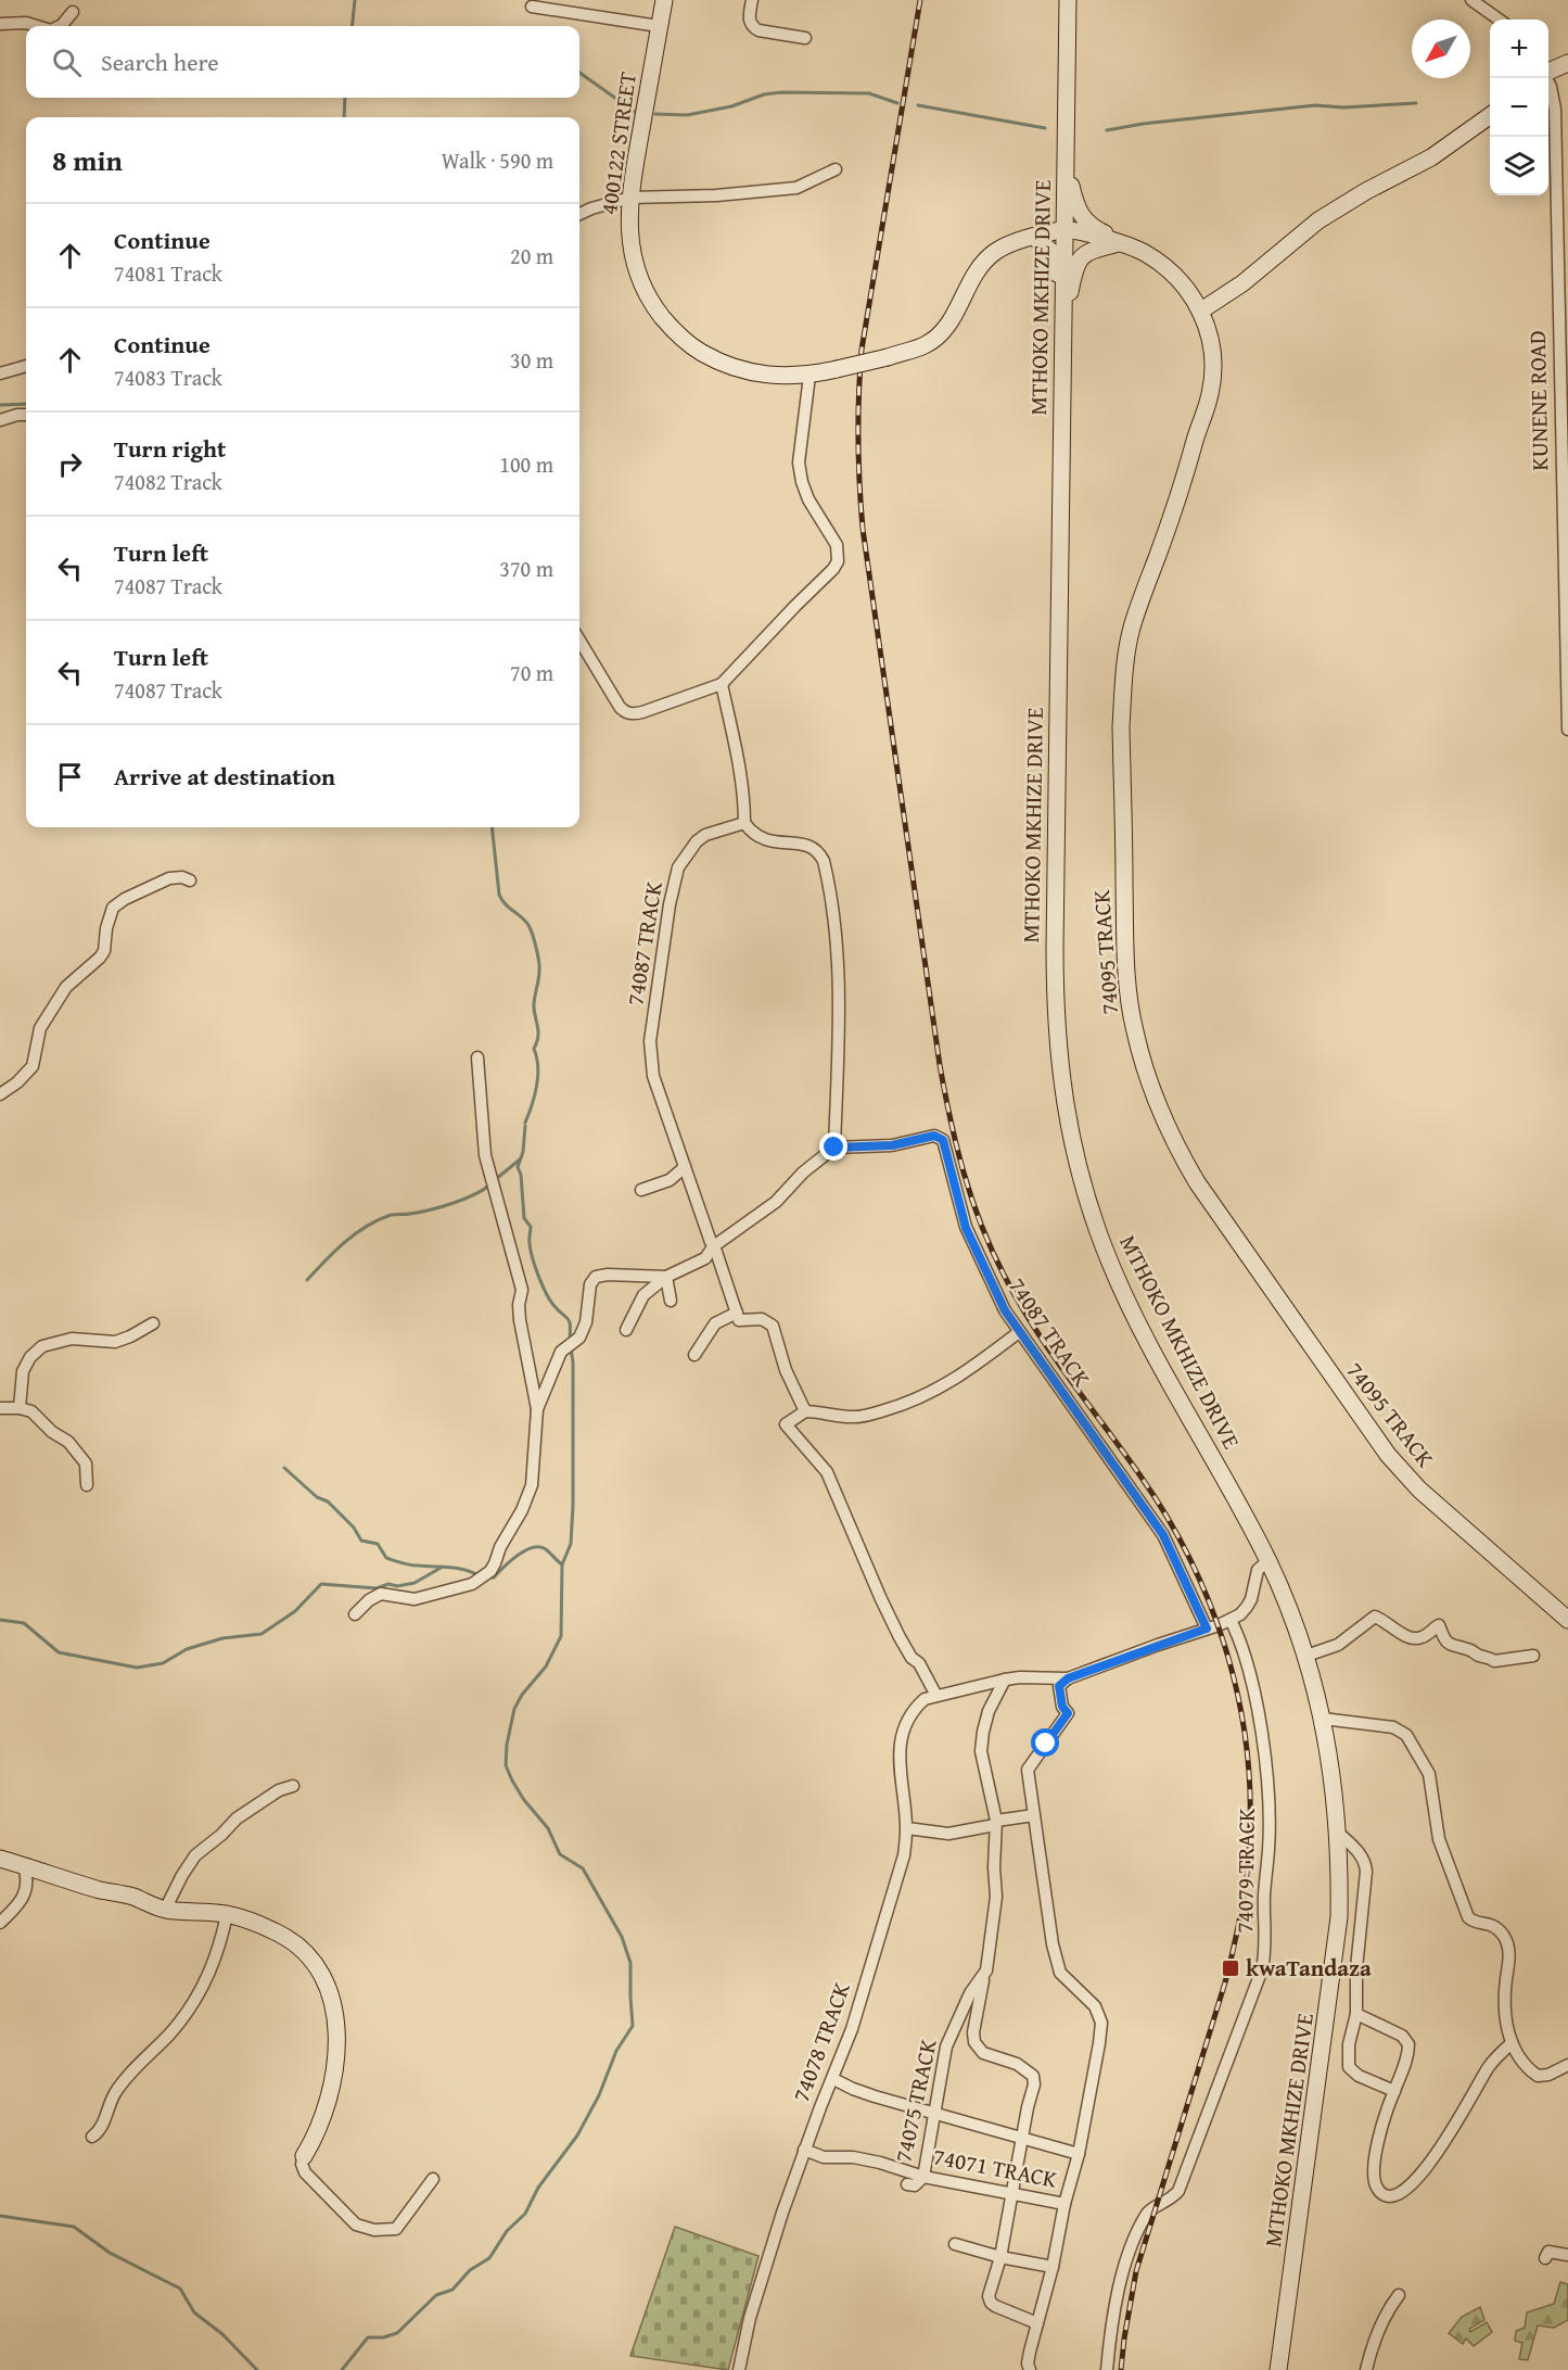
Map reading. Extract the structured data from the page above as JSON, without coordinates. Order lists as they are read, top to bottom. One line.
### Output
{"streets":{"street":["400122 STREET","MTHOKO MKHIZE DRIVE","KUNENE ROAD","74087 TRACK","74095 TRACK","74079 TRACK","74078 TRACK","74075 TRACK","74071 TRACK"]},"crossings":[["400122 STREET","MTHOKO MKHIZE DRIVE"],["400122 STREET","74095 TRACK"],["MTHOKO MKHIZE DRIVE","74095 TRACK"],["74078 TRACK","74071 TRACK"],["74075 TRACK","74071 TRACK"]],"places":{"transit":["kwaTandaza"]},"north":"bottom left","page":{"map_buttons":["+","−"],"search":"Search here","heading":["8 min","Walk · 590 m"],"list":[["Continue","74081 Track","20 m"],["Continue","74083 Track","30 m"],["Turn right","74082 Track","100 m"],["Turn left","74087 Track","370 m"],["Turn left","74087 Track","70 m"],"Arrive at destination"]}}
